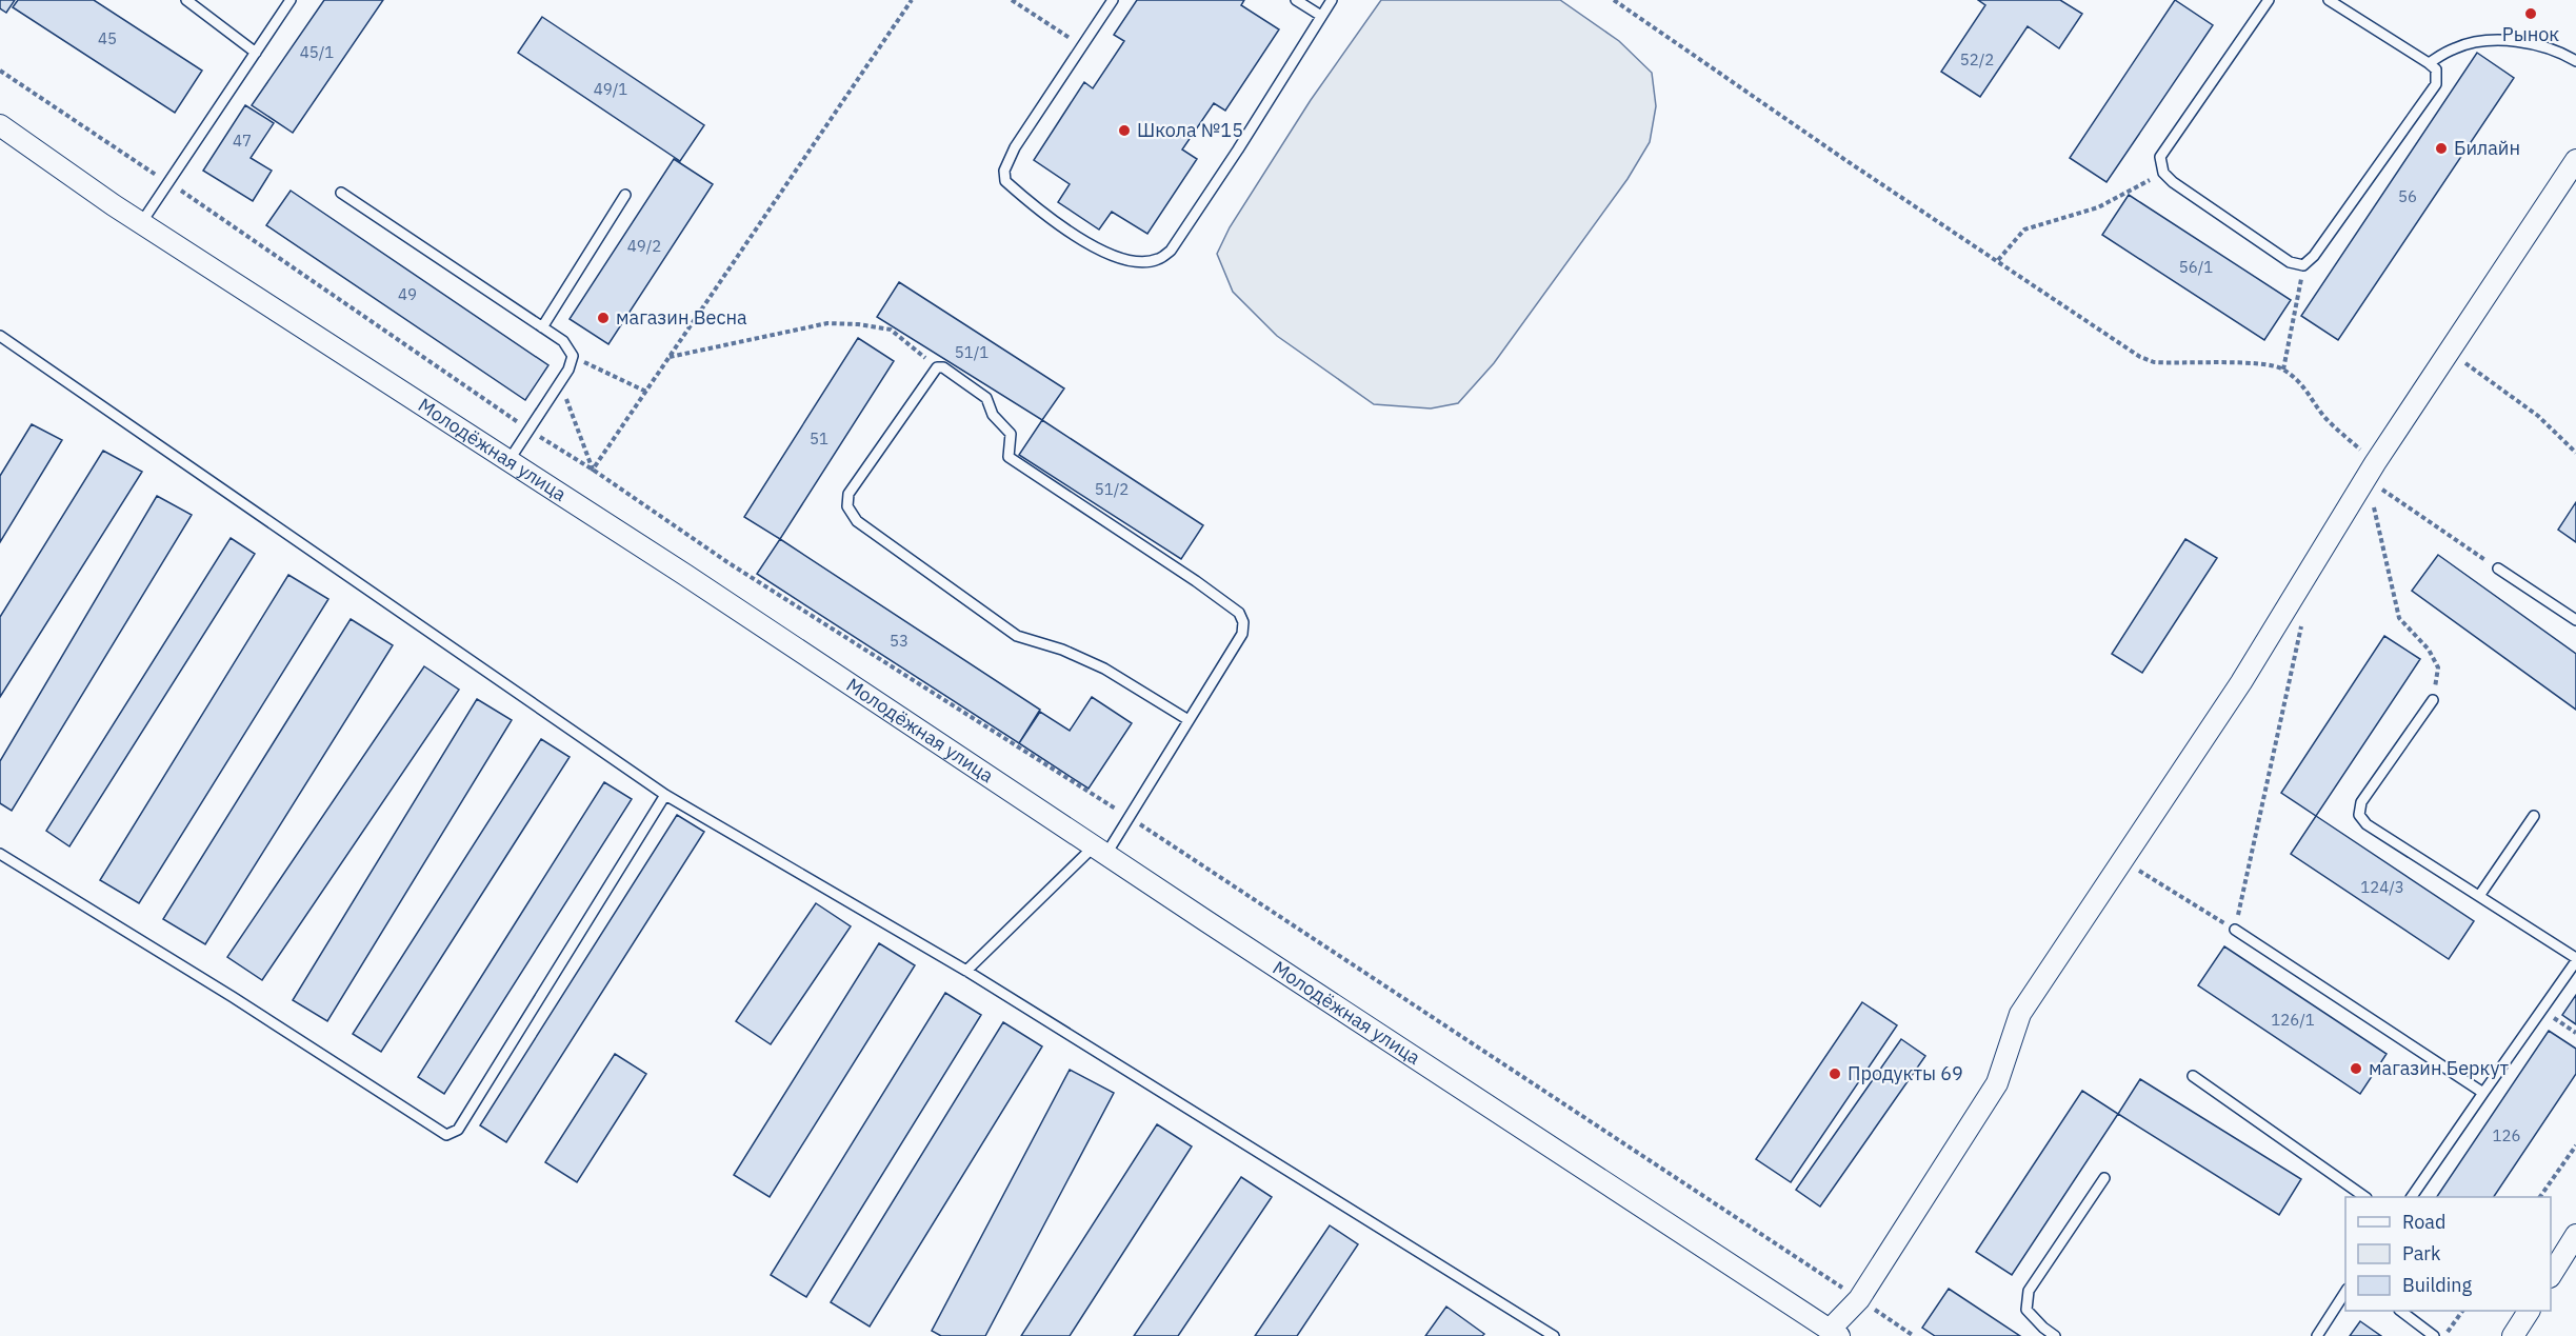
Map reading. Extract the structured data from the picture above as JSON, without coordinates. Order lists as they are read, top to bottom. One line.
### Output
{"streets":{"street":["Молодёжная улица"]},"places":["Рынок","Школа №15","Билайн","магазин Весна","магазин Беркут","Продукты 69"],"house_numbers":["45","45/1","52/2","49/1","47","56","49/2","56/1","49","51/1","51","51/2","53","124/3","126/1","126"],"legend":["Road","Park","Building"]}
